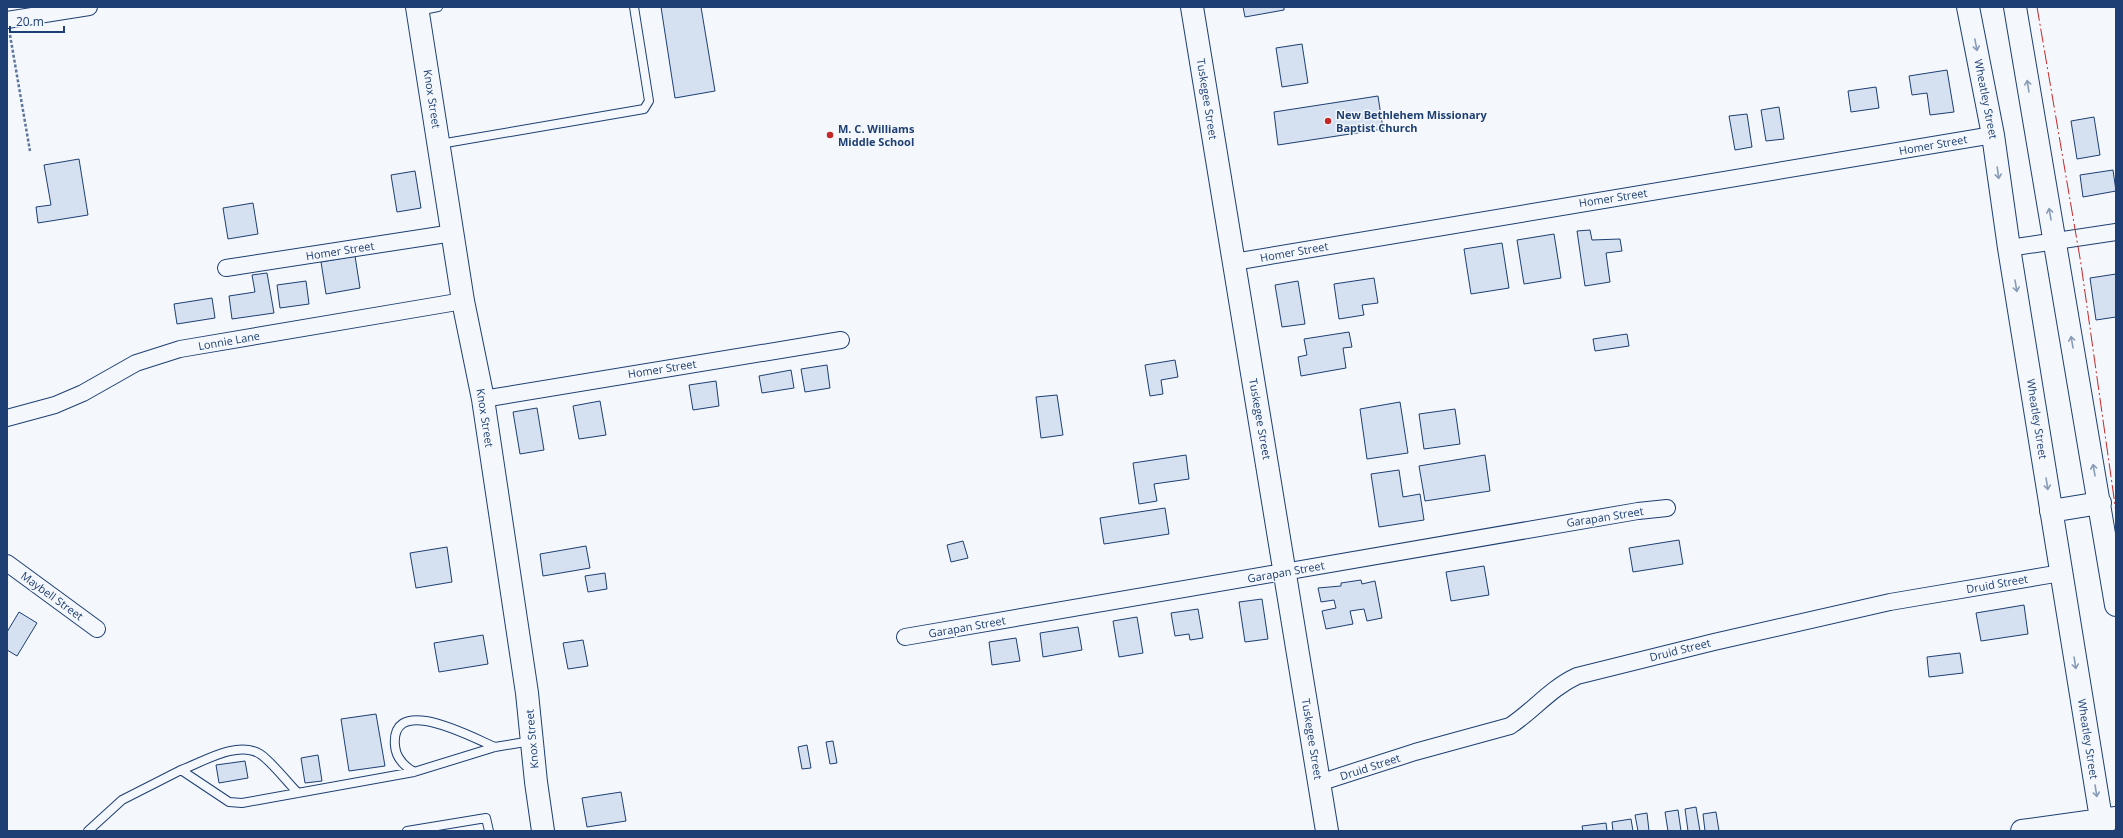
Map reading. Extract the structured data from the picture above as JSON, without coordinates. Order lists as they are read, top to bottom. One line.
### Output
{"streets":{"street":["Knox Street","Tuskegee Street","Wheatley Street","Homer Street","Lonnie Lane","Garapan Street","Druid Street","Maybell Street"]},"crossings":[["Knox Street","Homer Street"],["Knox Street","Lonnie Lane"],["Tuskegee Street","Homer Street"],["Tuskegee Street","Garapan Street"],["Tuskegee Street","Druid Street"],["Wheatley Street","Homer Street"],["Wheatley Street","Druid Street"]],"places":["New Bethlehem Missionary Baptist Church","M. C. Williams Middle School"],"scale_bar":"20 m"}
